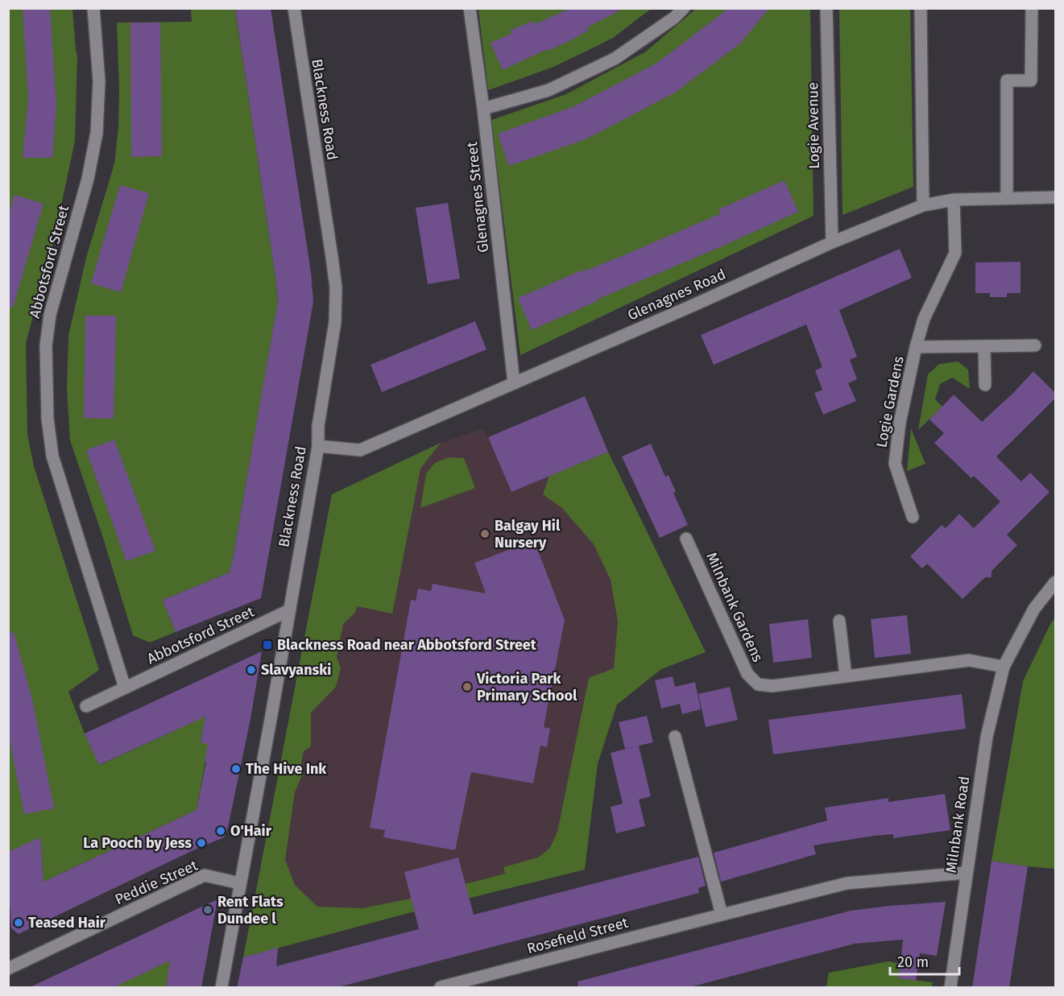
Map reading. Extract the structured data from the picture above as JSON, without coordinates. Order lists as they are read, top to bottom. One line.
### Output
{"streets":{"street":["Blackness Road","Logie Avenue","Glenagnes Street","Abbotsford Street","Glenagnes Road","Logie Gardens","Milnbank Gardens","Milnbank Road","Peddie Street","Rosefield Street"]},"crossings":[["Blackness Road","Abbotsford Street"],["Blackness Road","Glenagnes Road"],["Blackness Road","Peddie Street"],["Logie Avenue","Glenagnes Road"],["Glenagnes Street","Glenagnes Road"],["Glenagnes Road","Logie Gardens"],["Milnbank Gardens","Milnbank Road"],["Milnbank Road","Rosefield Street"]],"places":{"other":["Balgay Hil Nursery","Slavyanski","Victoria Park Primary School","The Hive Ink","O'Hair","La Pooch by Jess","Rent Flats Dundee l","Teased Hair"],"transit":["Blackness Road near Abbotsford Street"]},"scale_bar":"20 m"}
